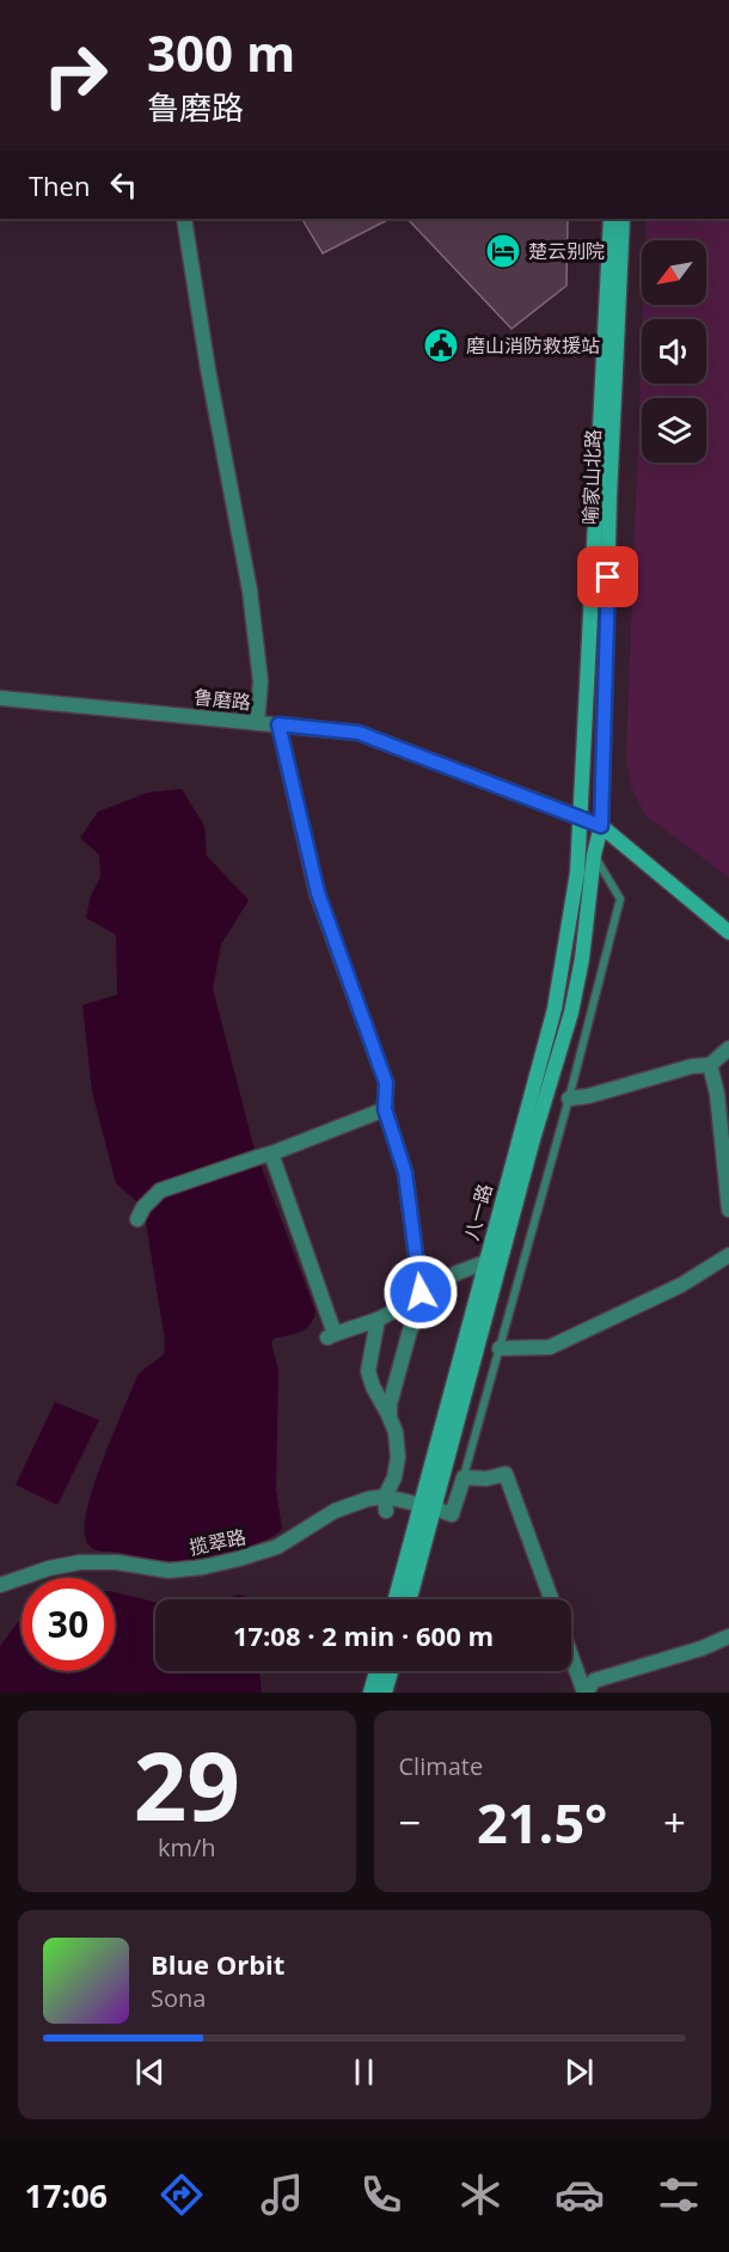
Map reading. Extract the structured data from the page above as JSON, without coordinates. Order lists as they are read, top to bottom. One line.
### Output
{"streets":{"main road":["喻家山北路","鲁磨路","八一路"],"street":["揽翠路"]},"crossings":[["喻家山北路","鲁磨路"],["喻家山北路","八一路"],["鲁磨路","八一路"],["八一路","揽翠路"]],"places":{"hotel":["楚云别院"],"public building":["磨山消防救援站"]},"north":"bottom left","page":{"turn":["300 m","鲁磨路"],"then":"Then","limit":"30","trip":"17:08 · 2 min · 600 m","tile":[["29","km/h"],"Climate"],"heat":["−","21.5°","+"],"song":["Blue Orbit","Sona"],"tabs":"17:06"}}
